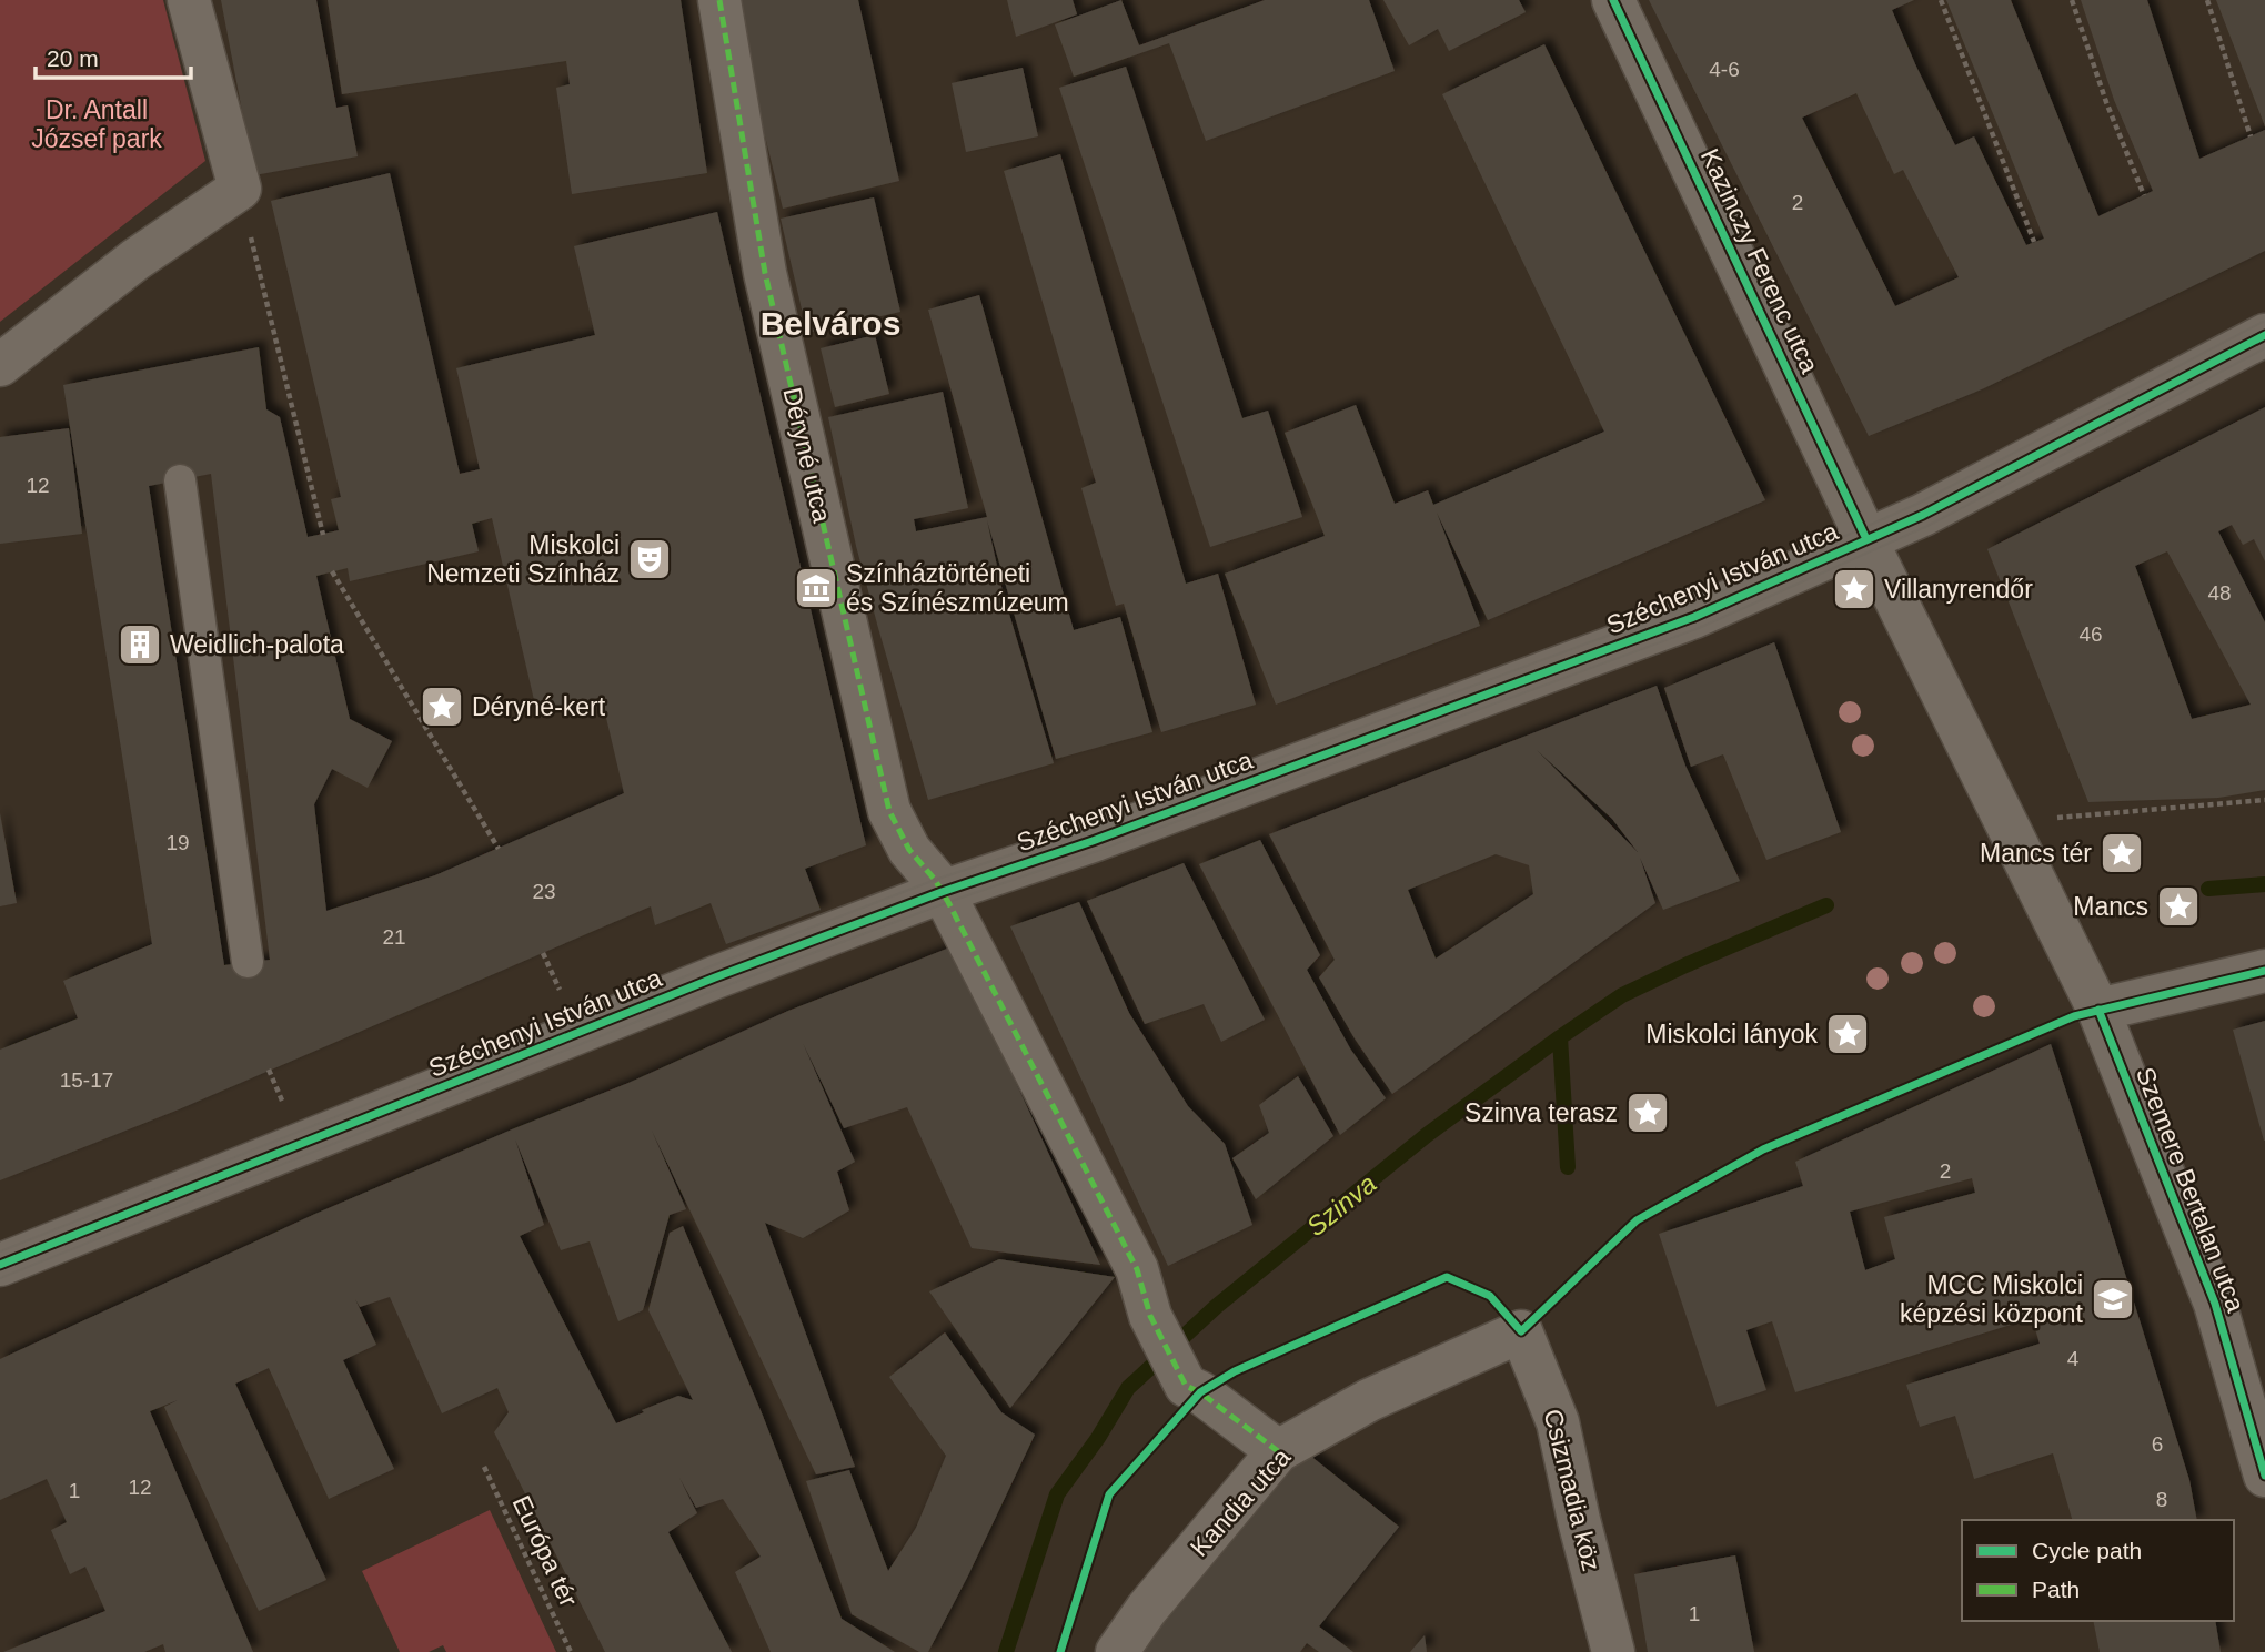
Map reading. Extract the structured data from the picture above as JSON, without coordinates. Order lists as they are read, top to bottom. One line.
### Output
{"streets":{"street":["Kazinczy Ferenc utca","Déryné utca","Széchenyi István utca","Szemere Bertalan utca","Csizmadia köz","Kandia utca"],"path":["Európa tér"]},"crossings":[["Kazinczy Ferenc utca","Széchenyi István utca"],["Kazinczy Ferenc utca","Szemere Bertalan utca"],["Déryné utca","Széchenyi István utca"],["Déryné utca","Kandia utca"],["Széchenyi István utca","Szemere Bertalan utca"],["Csizmadia köz","Kandia utca"]],"districts":["Belváros"],"water":["Szinva"],"parks":["Dr. Antall József park"],"places":{"theatre":["Miskolci Nemzeti Színház"],"museum":["Színháztörténeti és Színészmúzeum"],"place":["Villanyrendőr","Déryné-kert","Mancs tér","Mancs","Miskolci lányok","Szinva terasz"],"building":["Weidlich-palota"],"school or university":["MCC Miskolci képzési központ"]},"house_numbers":["4-6","2","12","48","46","19","23","21","15-17","2","4","6","12","1","8","1"],"legend":["Cycle path","Path"],"scale_bar":"20 m"}
